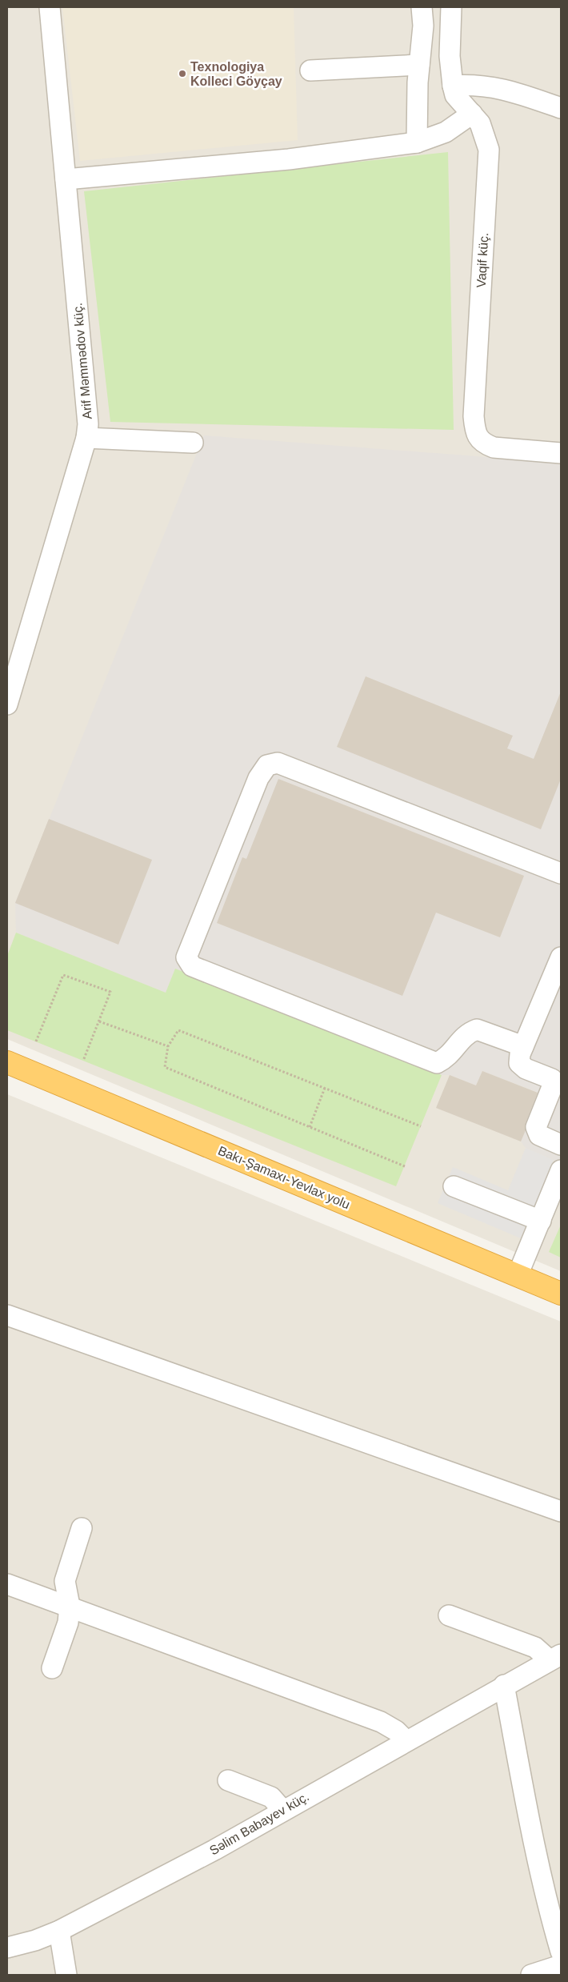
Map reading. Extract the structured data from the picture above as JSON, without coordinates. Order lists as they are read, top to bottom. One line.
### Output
{"streets":{"highway":["Bakı-Şamaxı-Yevlax yolu"],"street":["Vaqif küç.","Arif Məmmədov küç.","Səlim Babayev küç."]},"places":["Texnologiya Kolleci Göyçay"]}
